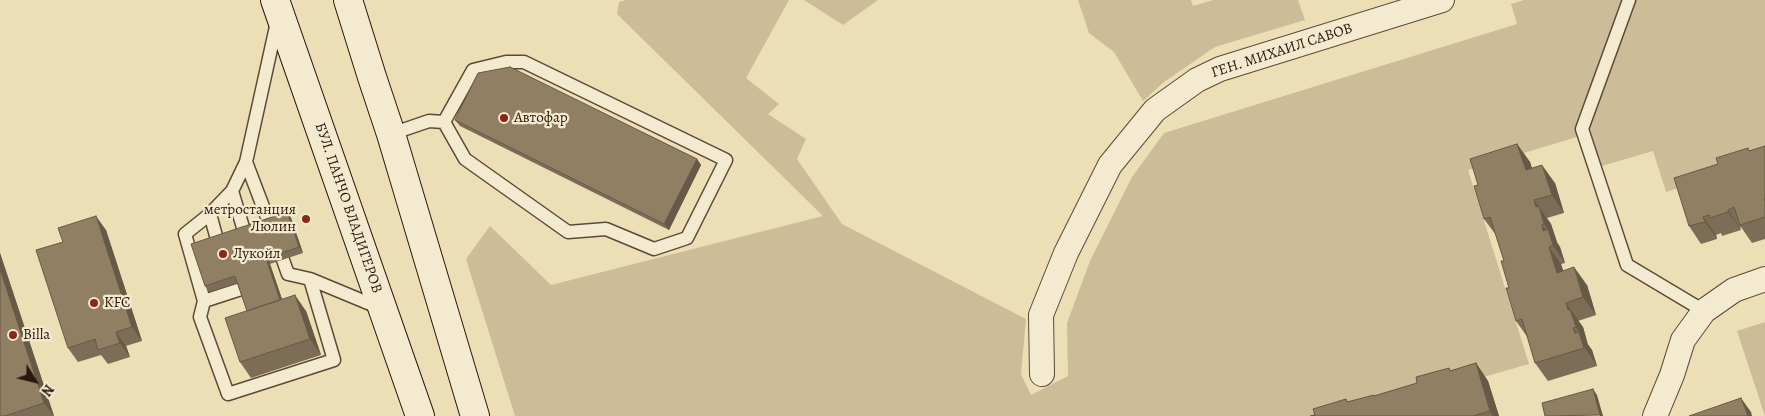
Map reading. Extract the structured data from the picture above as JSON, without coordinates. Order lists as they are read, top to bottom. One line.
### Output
{"streets":{"main road":["БУЛ. ПАНЧО ВЛАДИГЕРОВ"],"street":["ГЕН. МИХАИЛ САВОВ"]},"places":["Автофар","метростанция Люлин","Лукойл","KFC","Billa"],"north":"bottom right"}
